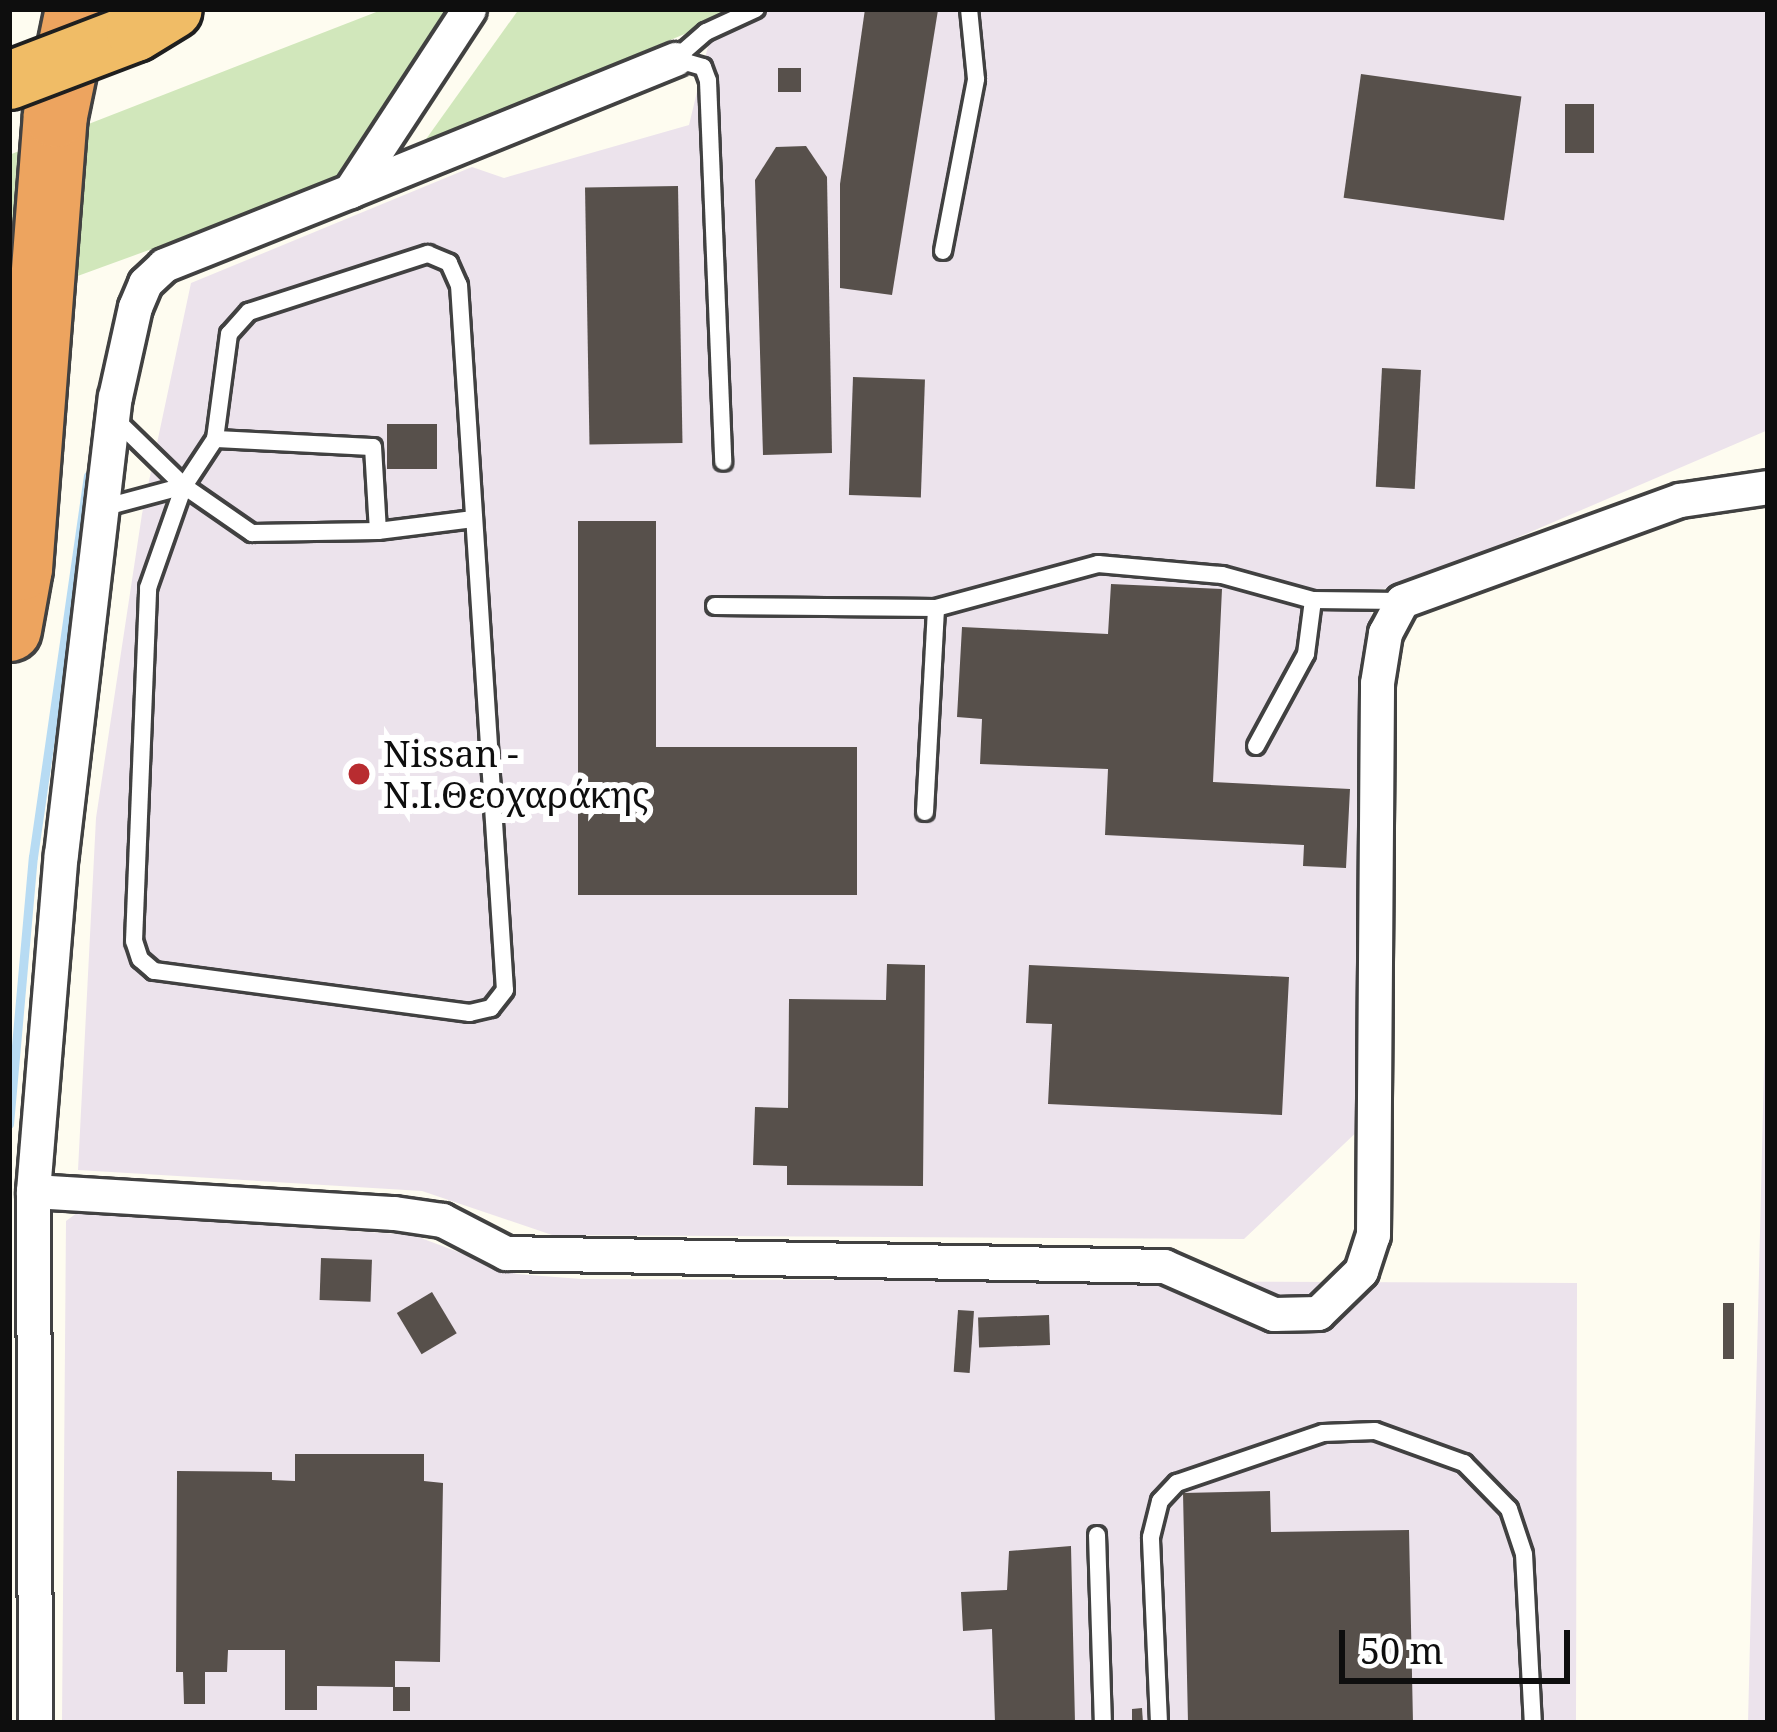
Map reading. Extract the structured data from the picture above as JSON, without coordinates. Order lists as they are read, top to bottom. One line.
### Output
{"places":["Nissan - Ν.Ι.Θεοχαράκης"],"scale_bar":"50 m"}
